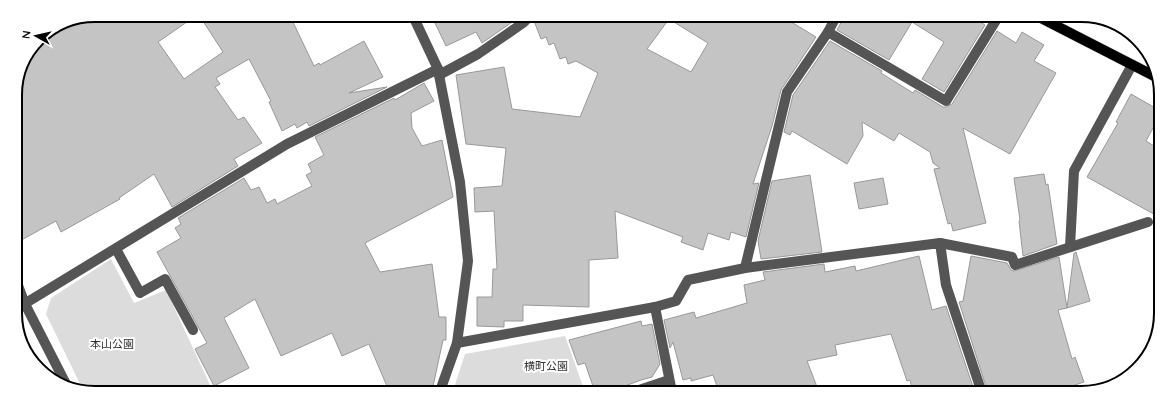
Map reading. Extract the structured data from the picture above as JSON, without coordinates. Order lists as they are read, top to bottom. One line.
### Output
{"parks":["本山公園","横町公園"],"north":"left"}
